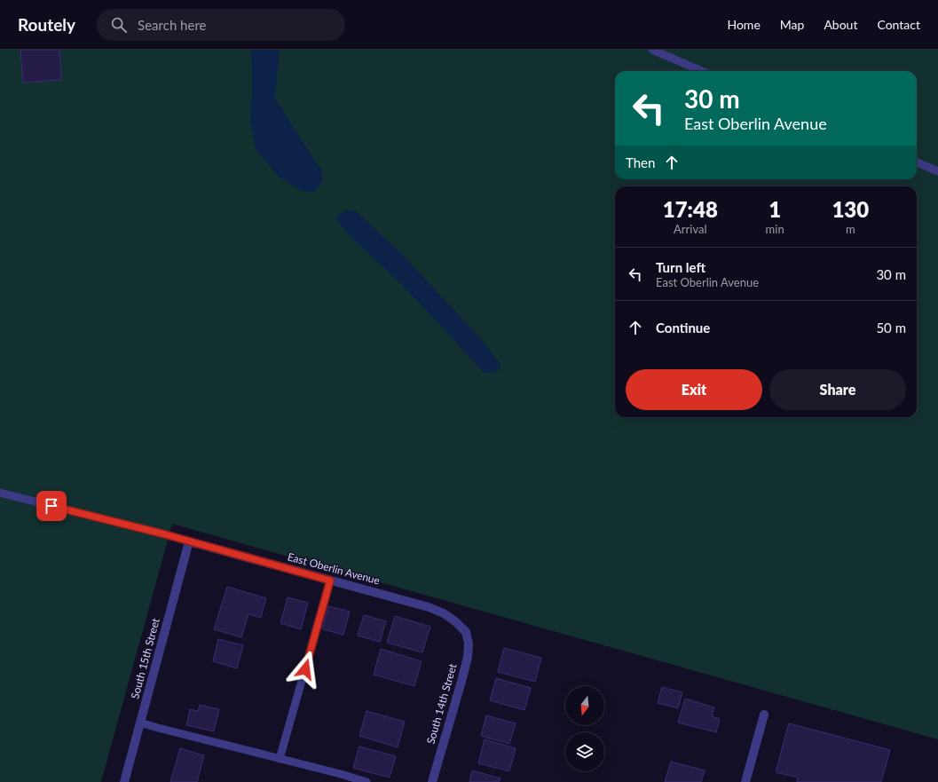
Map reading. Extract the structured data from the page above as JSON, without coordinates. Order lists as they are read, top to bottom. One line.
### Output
{"streets":{"street":["East Oberlin Avenue","South 15th Street","South 14th Street"]},"crossings":[["East Oberlin Avenue","South 15th Street"],["East Oberlin Avenue","South 14th Street"]],"north":"bottom","page":{"header":"Routely","search":"Search here","nav":["Home","Map","About","Contact"],"turn":["30 m","East Oberlin Avenue"],"then":"Then","eta":["17:48","Arrival","1","min","130","m"],"list":[{"name":"Turn left","note":"East Oberlin Avenue","value":"30 m"},{"name":"Continue","value":"50 m"}],"buttons":["Exit","Share"]}}
